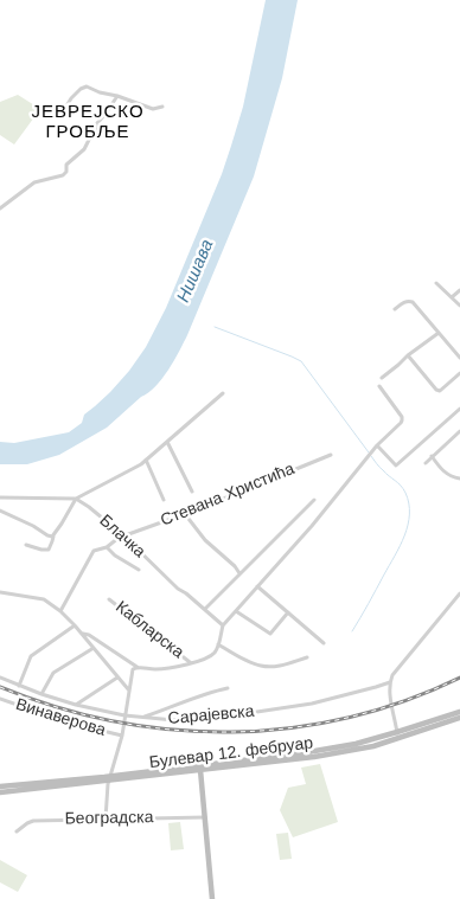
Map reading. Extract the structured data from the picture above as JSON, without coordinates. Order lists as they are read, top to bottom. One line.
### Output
{"streets":{"main road":["Булевар 12. фебруар"],"street":["Стевана Христића","Блачка","Кабларска","Сарајевска","Винаверова","Београдска"]},"crossings":[["Стевана Христића","Блачка"]],"districts":["ЈЕВРЕЈСКО ГРОБЉЕ"],"water":["Нишава"]}
